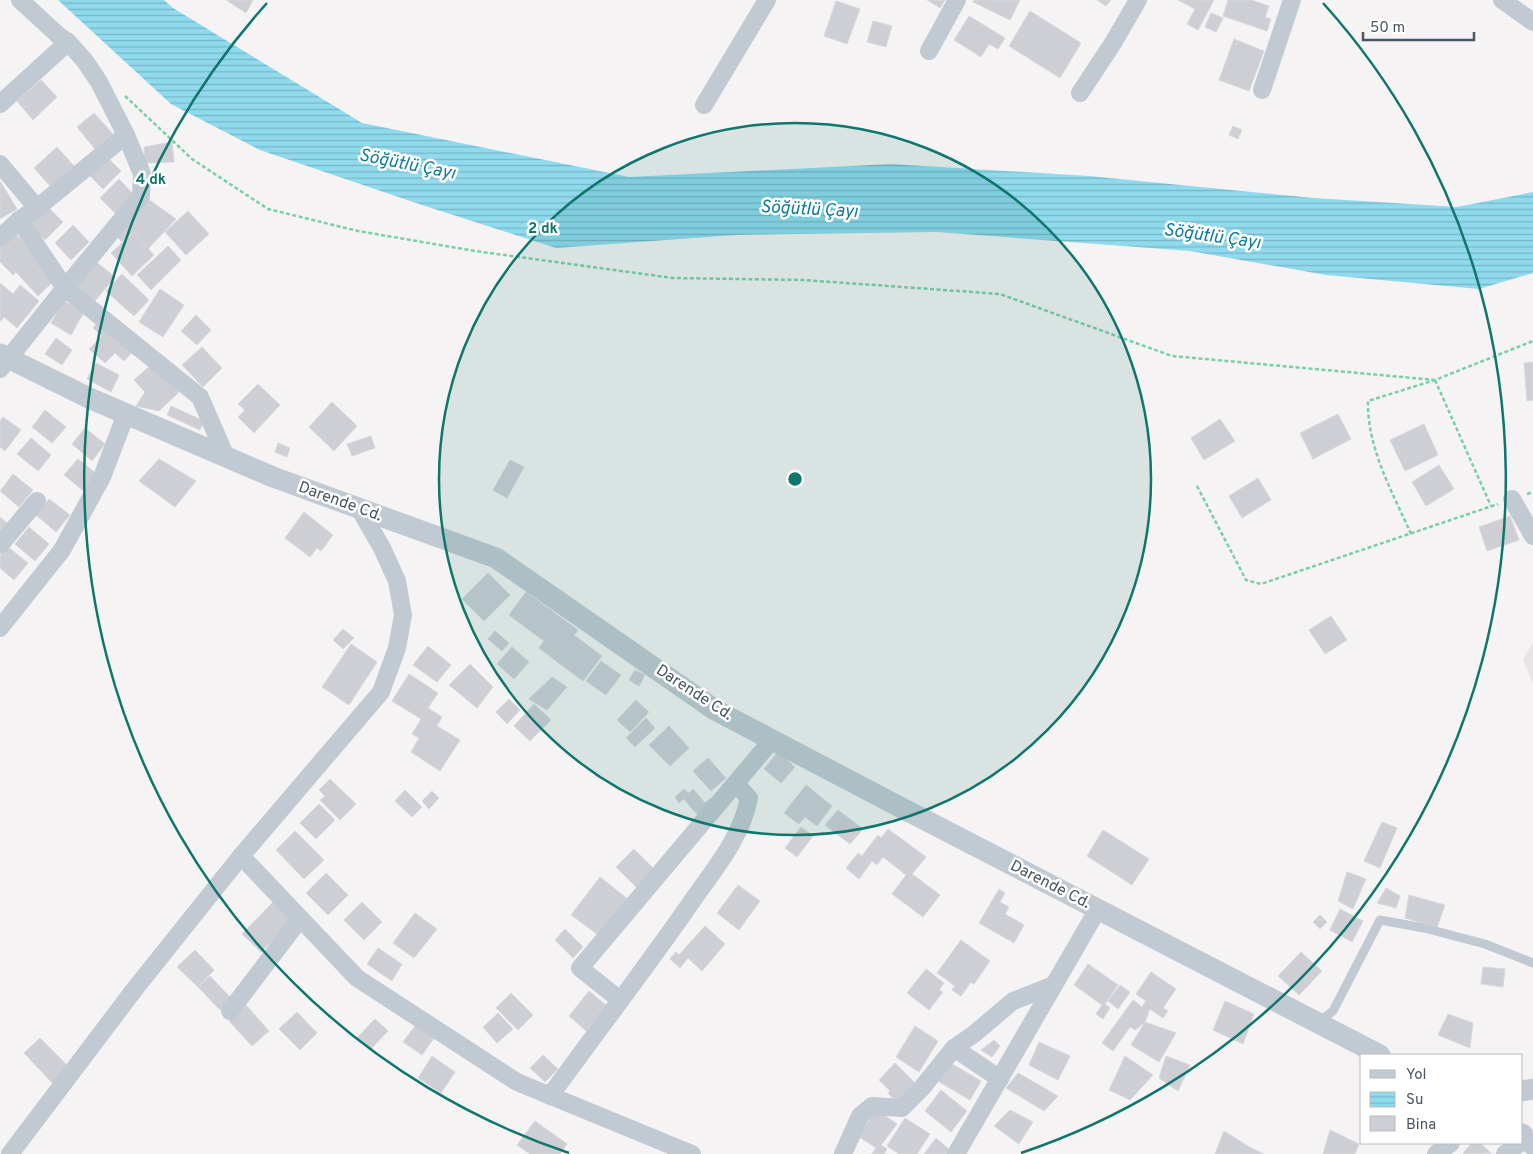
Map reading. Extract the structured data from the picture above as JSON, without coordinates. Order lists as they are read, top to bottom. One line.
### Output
{"streets":{"street":["Darende Cd."]},"water":["Söğütlü Çayı"],"legend":["Yol","Su","Bina"],"scale_bar":"50 m","rings":["4 dk","2 dk"]}
